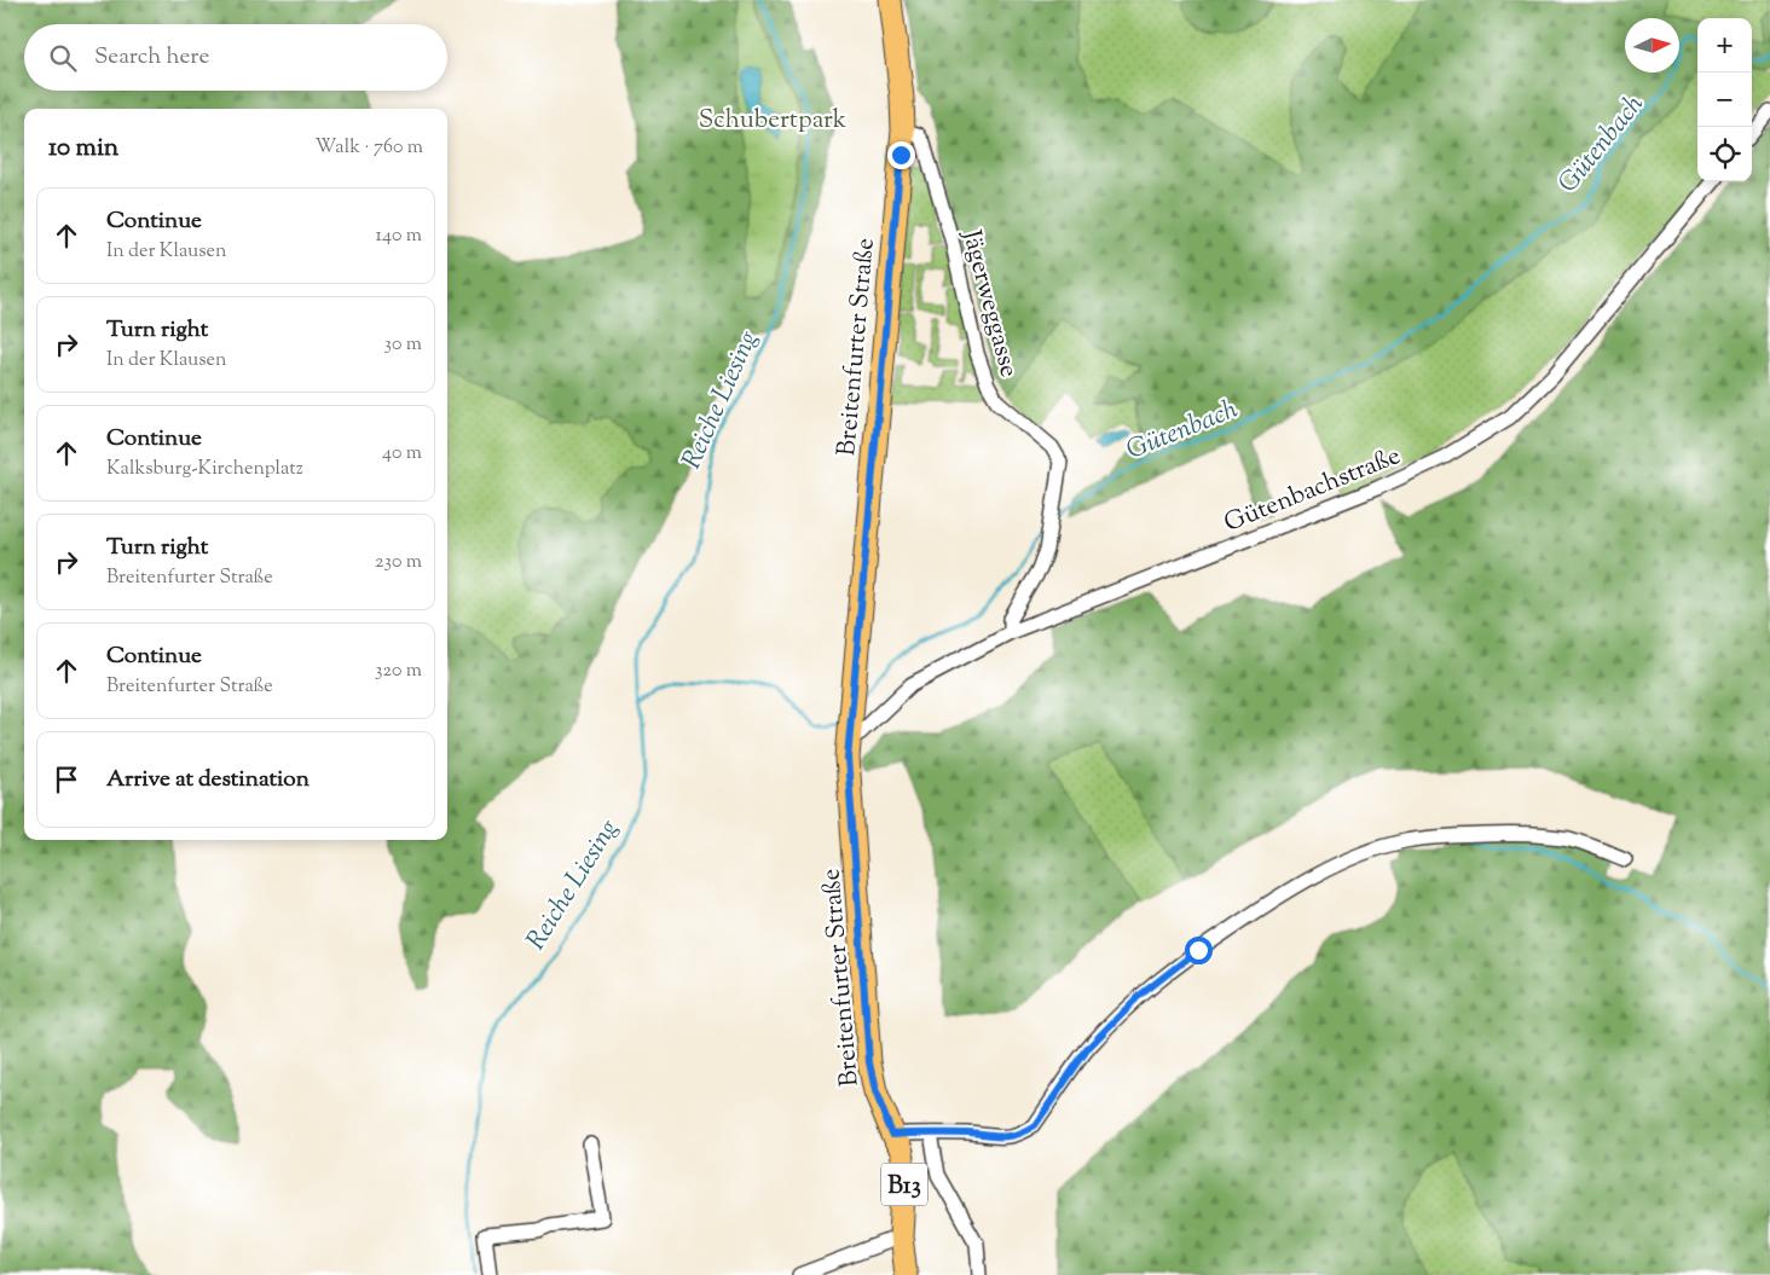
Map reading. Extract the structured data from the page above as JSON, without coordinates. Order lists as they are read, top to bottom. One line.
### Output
{"streets":{"main road":["Breitenfurter Straße","B13"],"street":["Jägerweggasse","Gütenbachstraße"]},"crossings":[["Jägerweggasse","Breitenfurter Straße"],["Jägerweggasse","Gütenbachstraße"],["Breitenfurter Straße","Gütenbachstraße"]],"water":["Gütenbach","Reiche Liesing"],"parks":["Schubertpark"],"north":"right","page":{"map_buttons":["+","−"],"search":"Search here","heading":["10 min","Walk · 760 m"],"list":[["Continue","In der Klausen","140 m"],["Turn right","In der Klausen","30 m"],["Continue","Kalksburg-Kirchenplatz","40 m"],["Turn right","Breitenfurter Straße","230 m"],["Continue","Breitenfurter Straße","320 m"],"Arrive at destination"]}}
